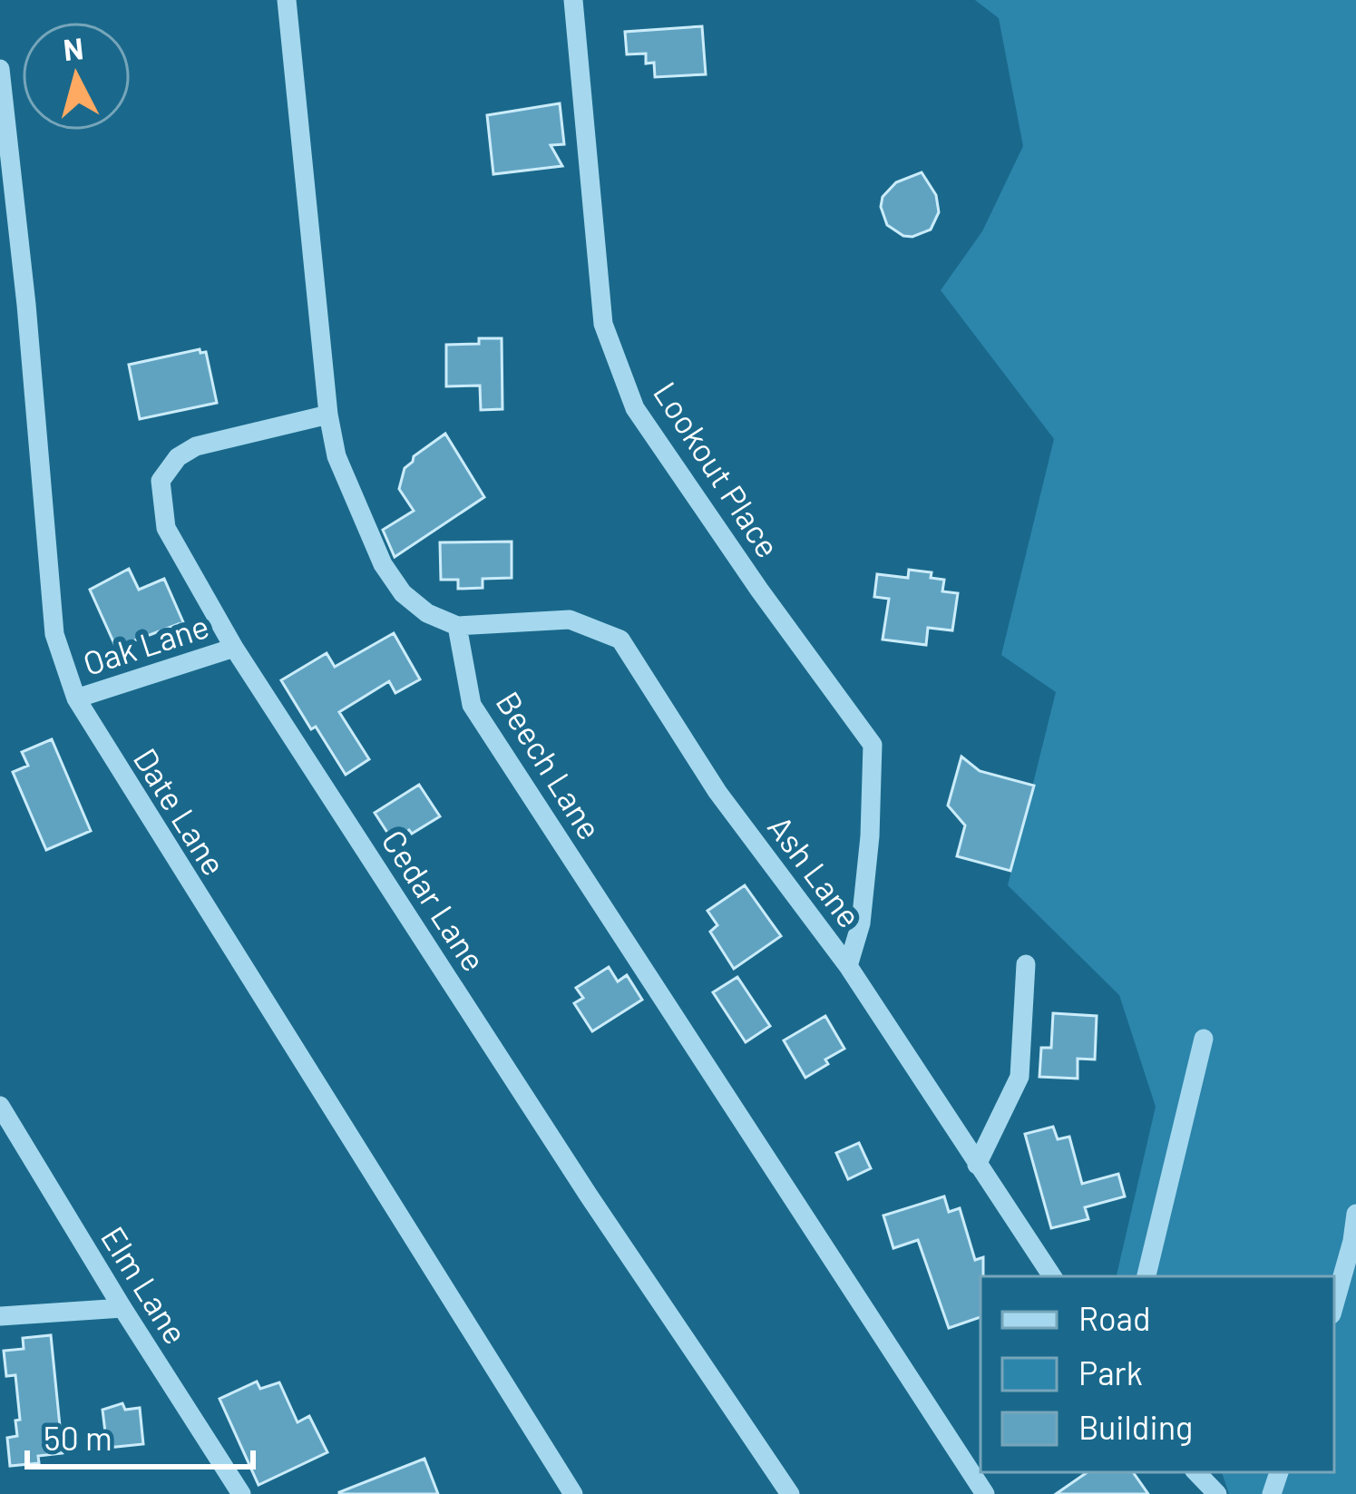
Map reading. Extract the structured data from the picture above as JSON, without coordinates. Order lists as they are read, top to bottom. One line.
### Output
{"streets":{"street":["Lookout Place","Oak Lane","Beech Lane","Date Lane","Ash Lane","Cedar Lane","Elm Lane"]},"crossings":[["Lookout Place","Ash Lane"],["Oak Lane","Date Lane"],["Oak Lane","Cedar Lane"],["Beech Lane","Ash Lane"]],"legend":["Road","Park","Building"],"scale_bar":"50 m","north":"top"}
